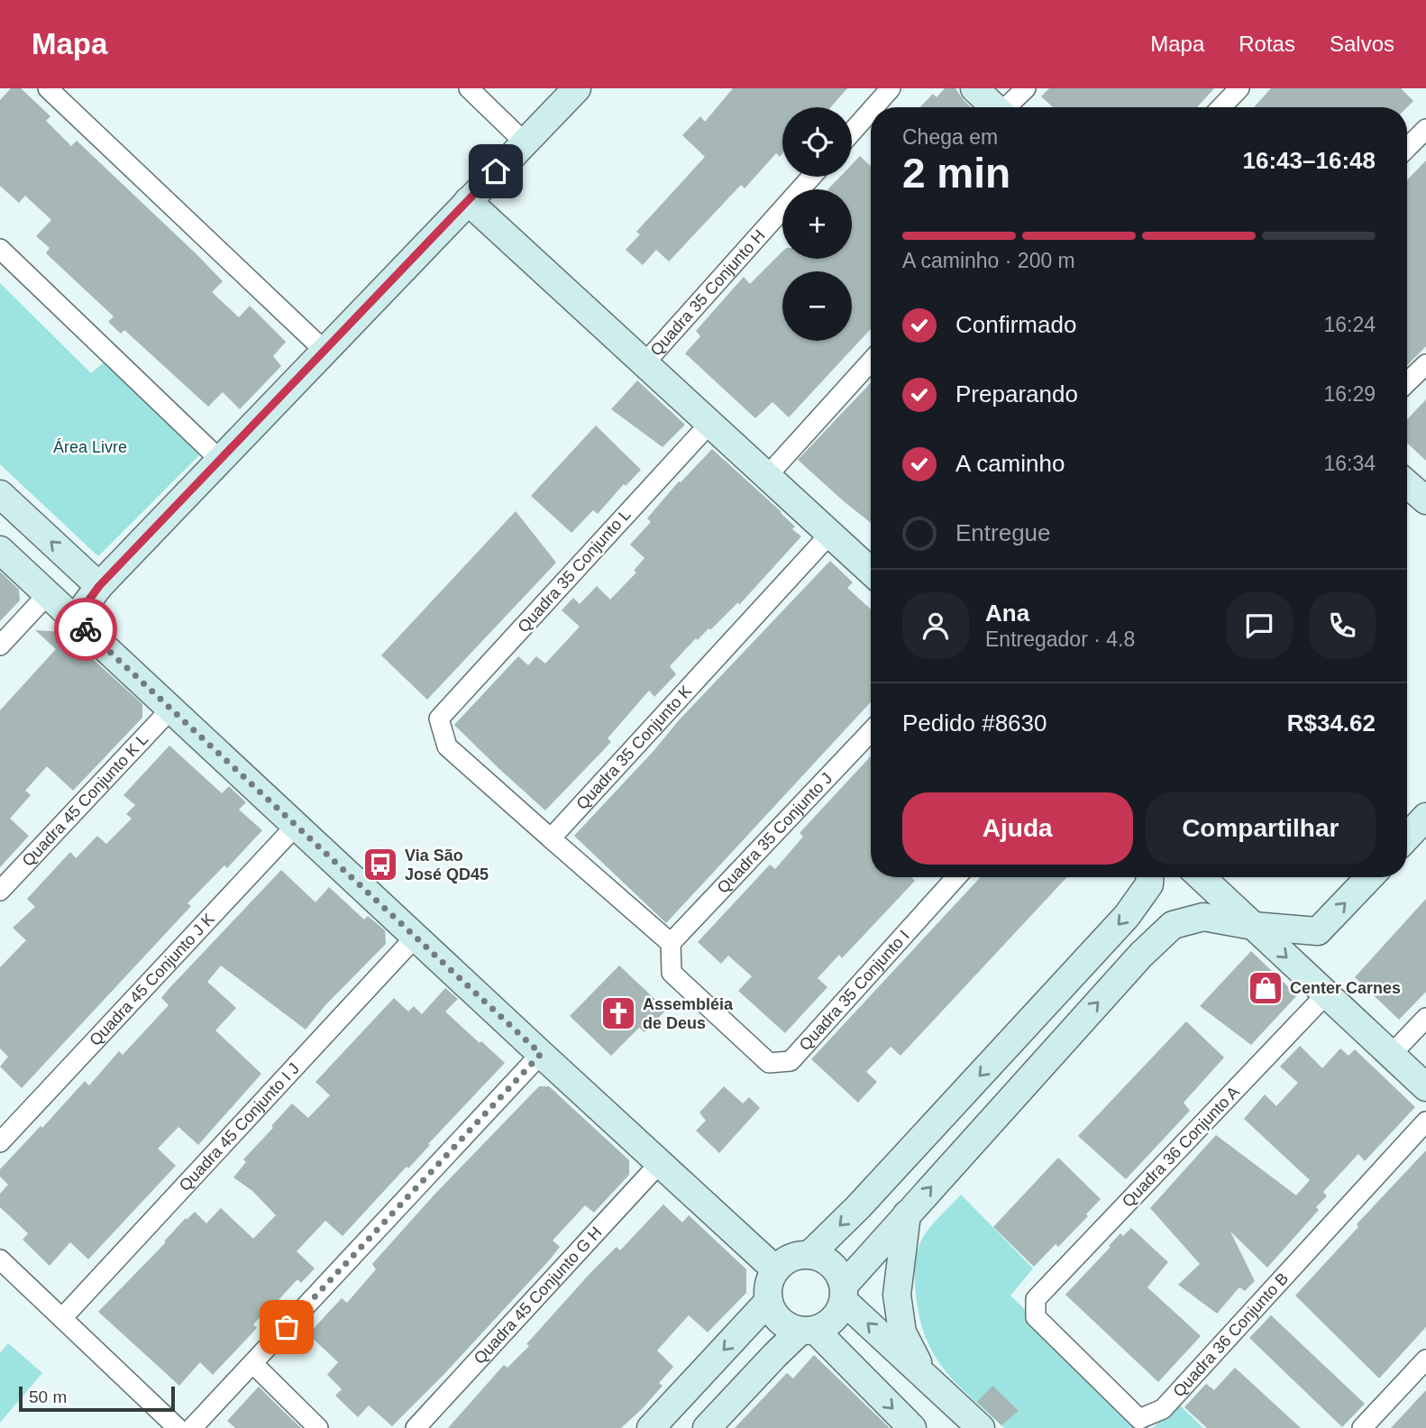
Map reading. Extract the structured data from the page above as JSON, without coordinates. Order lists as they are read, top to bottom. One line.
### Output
{"streets":{"street":["Quadra 35 Conjunto H","Quadra 35 Conjunto L","Quadra 35 Conjunto K","Quadra 45 Conjunto K L","Quadra 35 Conjunto J","Quadra 45 Conjunto J K","Quadra 35 Conjunto I","Quadra 45 Conjunto I J","Quadra 36 Conjunto A","Quadra 45 Conjunto G H","Quadra 36 Conjunto B"]},"crossings":[["Quadra 35 Conjunto L","Quadra 35 Conjunto K"],["Quadra 35 Conjunto J","Quadra 35 Conjunto I"],["Quadra 36 Conjunto A","Quadra 36 Conjunto B"]],"parks":["Área Livre"],"places":{"bus stop":["Via São José QD45"],"shop":["Center Carnes"],"church":["Assembléia de Deus"]},"scale_bar":"50 m","page":{"header":"Mapa","nav":["Mapa","Rotas","Salvos"],"map_buttons":["+","−"],"heading":["2 min","Chega em","16:43–16:48"],"panel":["Ana","Entregador · 4.8","Pedido #8630","R$34.62"],"bar":"A caminho · 200 m","list":[["Confirmado","16:24"],["Preparando","16:29"],["A caminho","16:34"],"Entregue"],"buttons":["Ajuda","Compartilhar"],"scale":"50 m"}}
